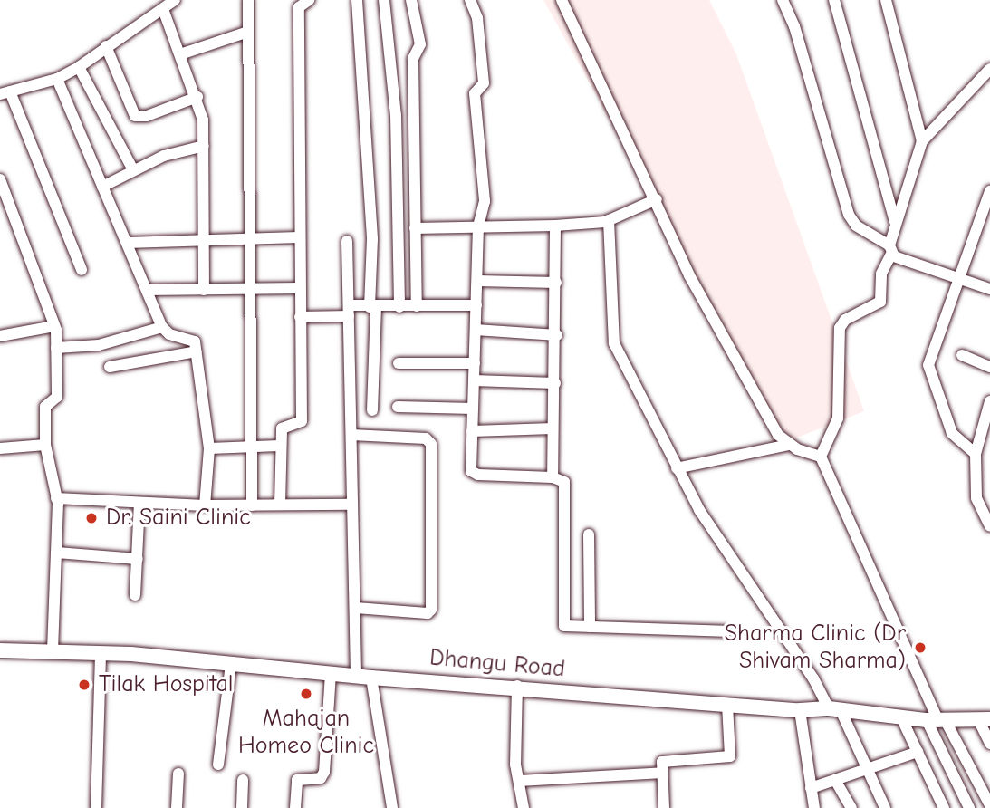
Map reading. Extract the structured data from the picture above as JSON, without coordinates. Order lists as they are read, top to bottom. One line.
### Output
{"streets":{"street":["Dhangu Road"]},"places":["Dr. Saini Clinic","Sharma Clinic (Dr Shivam Sharma)","Tilak Hospital","Mahajan Homeo Clinic"]}
